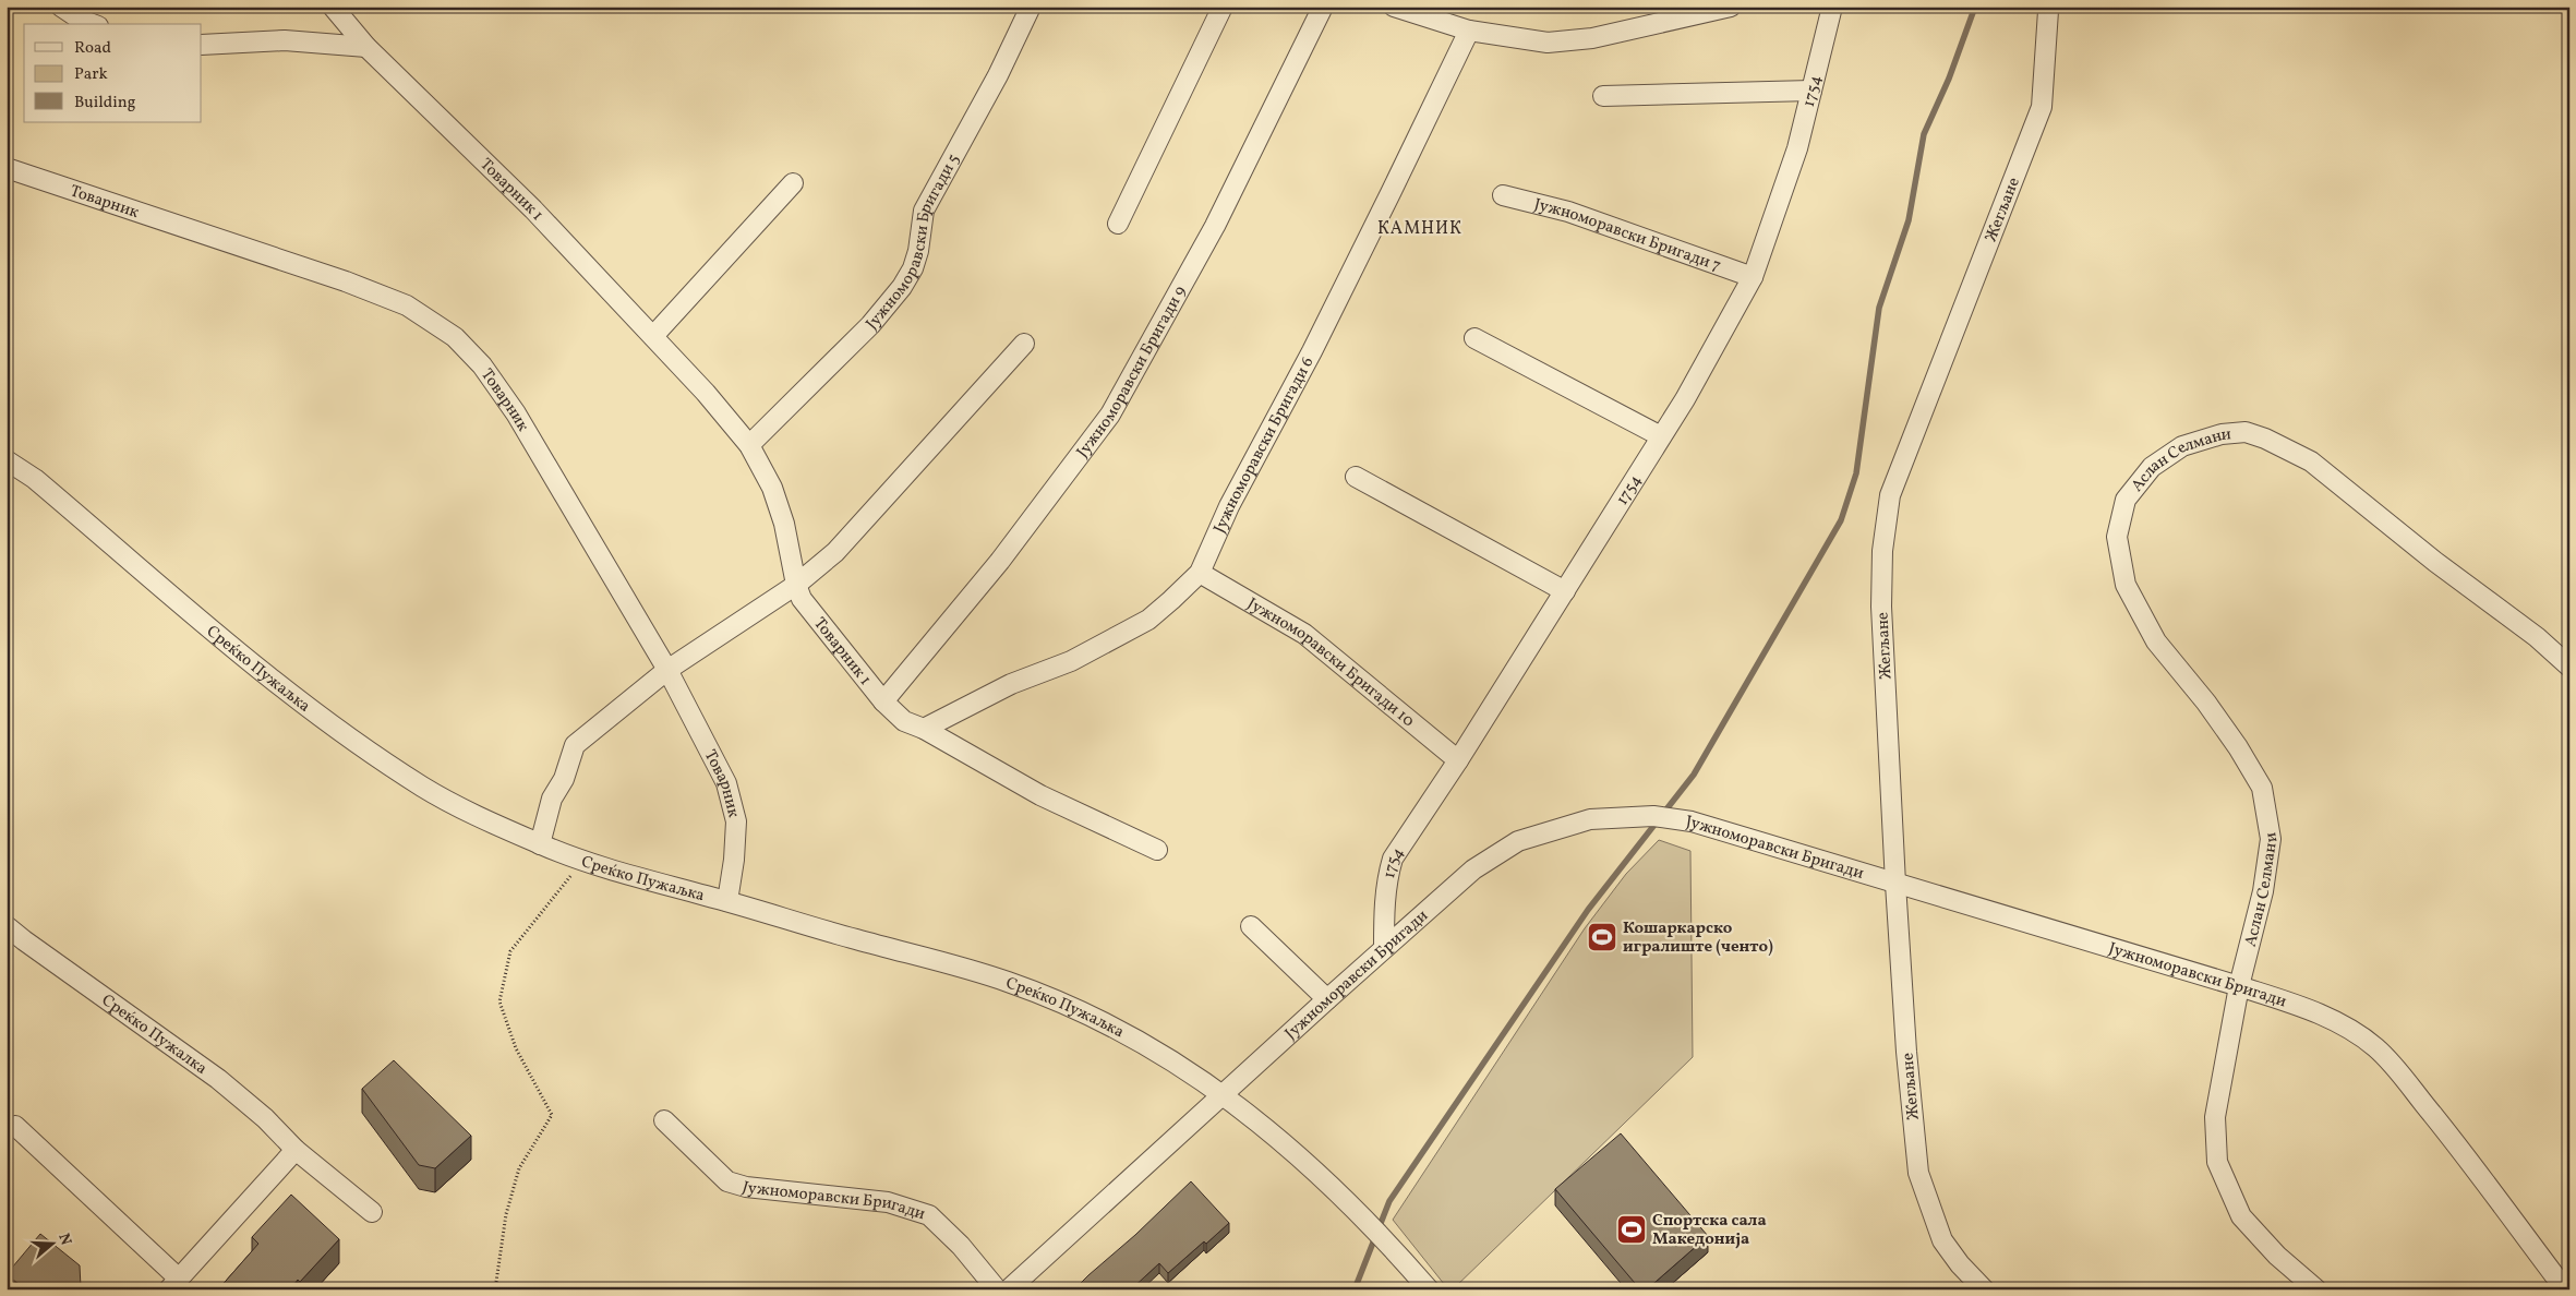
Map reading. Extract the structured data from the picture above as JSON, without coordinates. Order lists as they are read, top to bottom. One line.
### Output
{"streets":{"street":["1754","Товарник 1","Товарник","Жегљане","Јужноморавски Бригади 7","Јужноморавски Бригади 5","Јужноморавски Бригади 9","Јужноморавски Бригади 6","Аслан Селмани","Јужноморавски Бригади 10","Среќко Пужаљка","Јужноморавски Бригади","Среќко Пужалка"]},"crossings":[["1754","Јужноморавски Бригади 7"],["1754","Јужноморавски Бригади 10"],["1754","Јужноморавски Бригади"],["Товарник 1","Јужноморавски Бригади 5"],["Товарник 1","Јужноморавски Бригади 9"],["Товарник 1","Јужноморавски Бригади 6"],["Товарник","Среќко Пужаљка"],["Жегљане","Јужноморавски Бригади"],["Јужноморавски Бригади 6","Јужноморавски Бригади 10"],["Аслан Селмани","Јужноморавски Бригади"],["Среќко Пужаљка","Јужноморавски Бригади"]],"districts":["КАМНИК"],"places":{"sports":["Кошаркарско игралиште (ченто)","Спортска сала Македонија"]},"legend":["Road","Park","Building"],"north":"right"}
